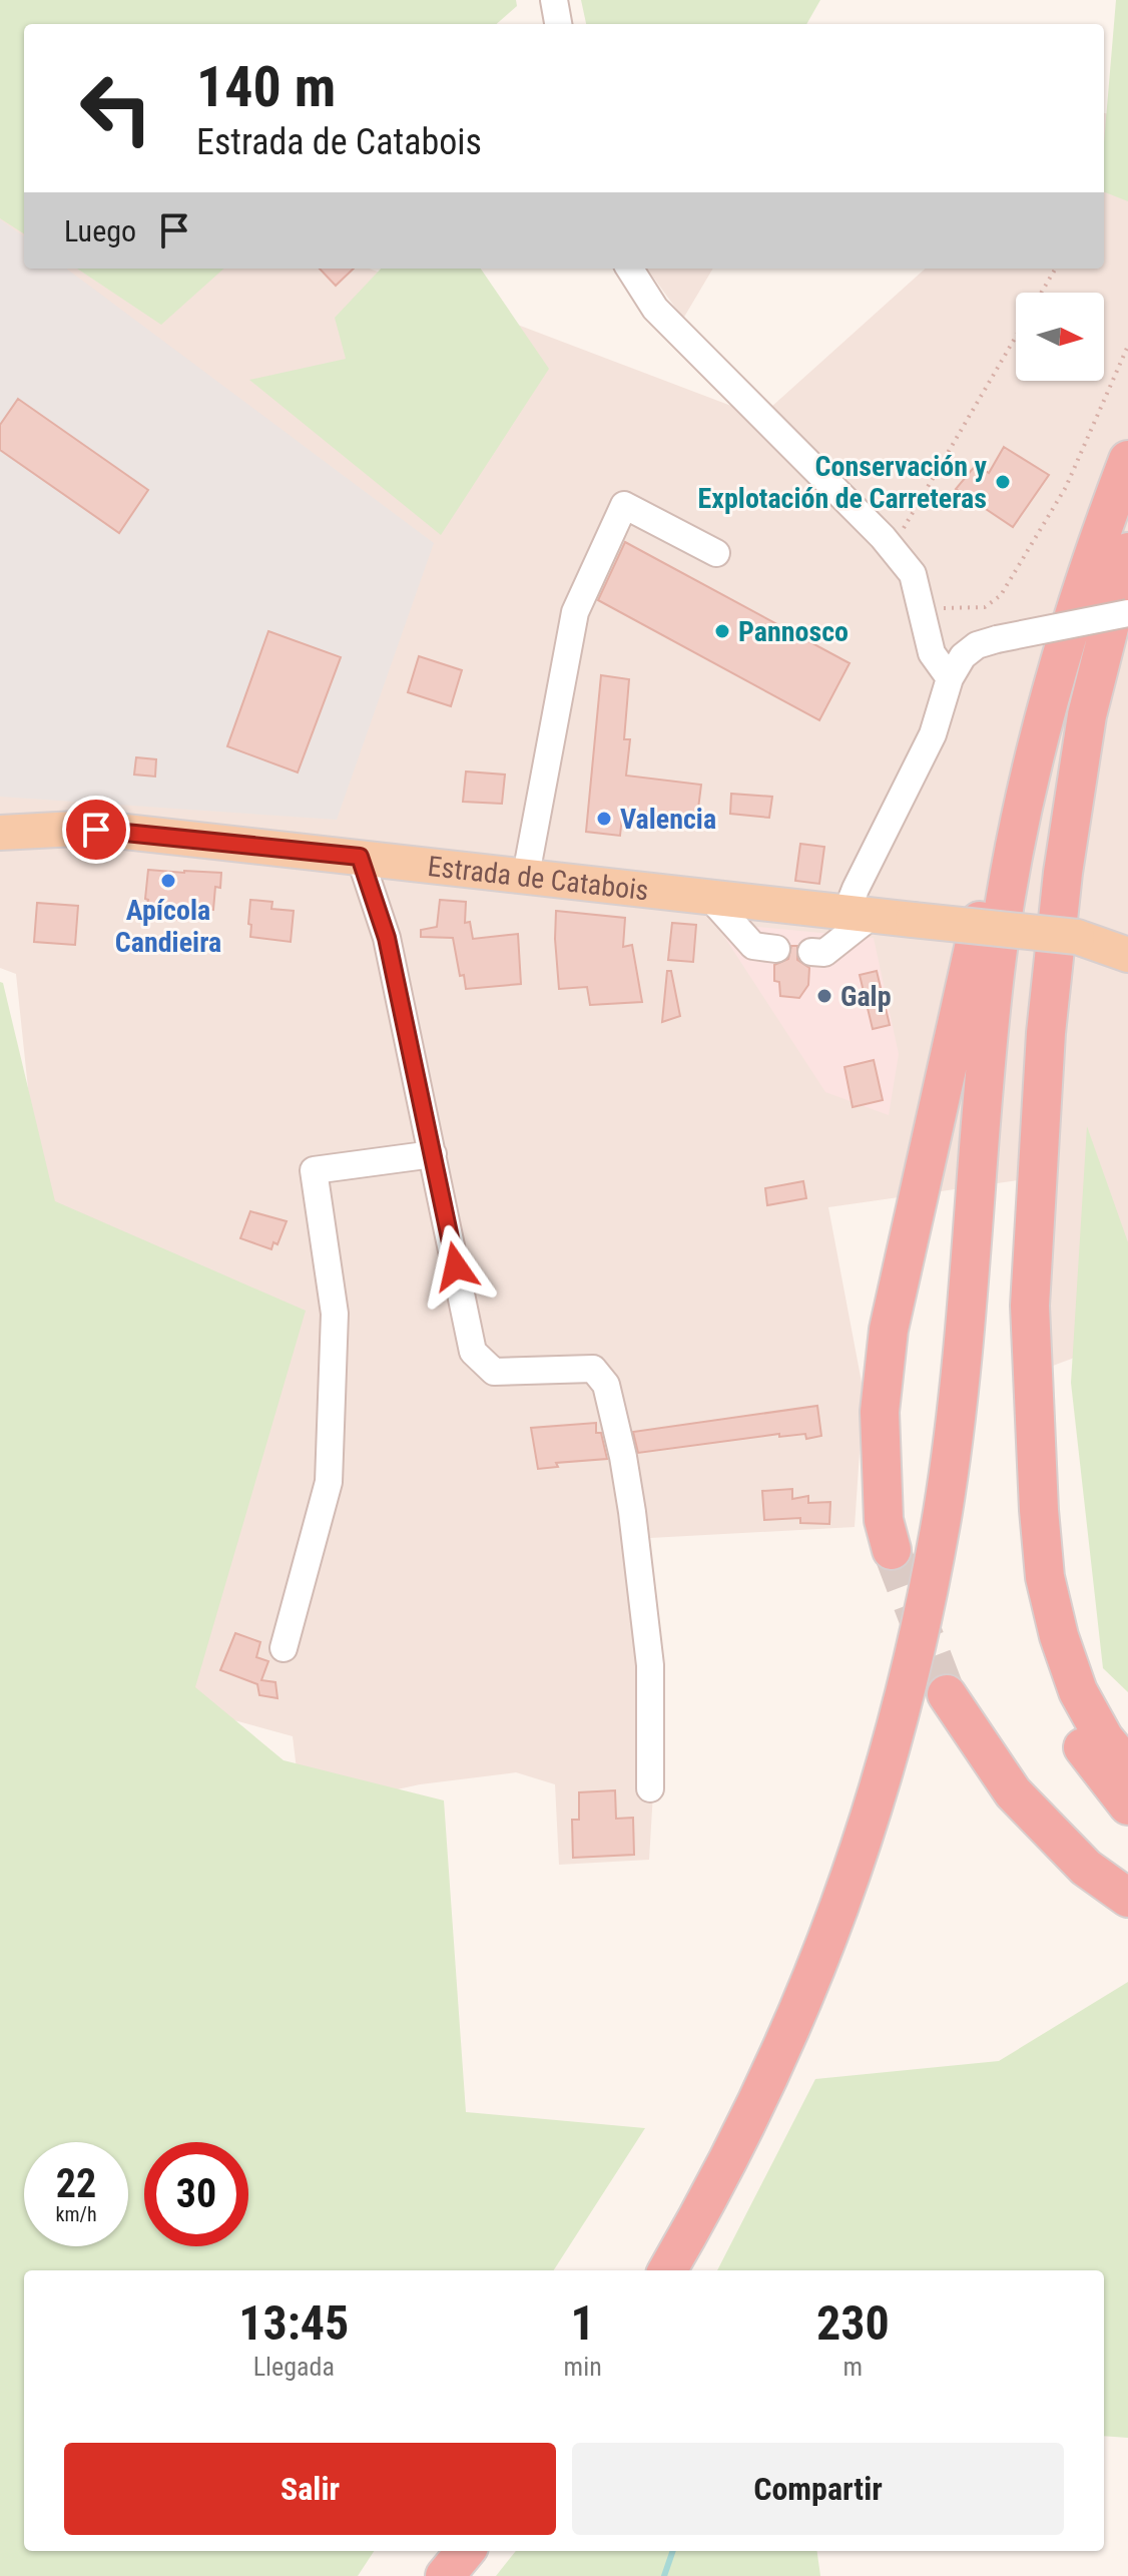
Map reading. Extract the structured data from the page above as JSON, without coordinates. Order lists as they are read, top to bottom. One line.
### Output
{"streets":{"main road":["Estrada de Catabois"]},"places":["Conservación y Explotación de Carreteras","Pannosco","Valencia","Apícola Candieira","Galp"],"north":"right","page":{"turn":["140 m","Estrada de Catabois"],"then":"Luego","speed":"22 km/h","limit":"30","eta":["13:45","Llegada","1","min","230","m"],"buttons":["Salir","Compartir"]}}
